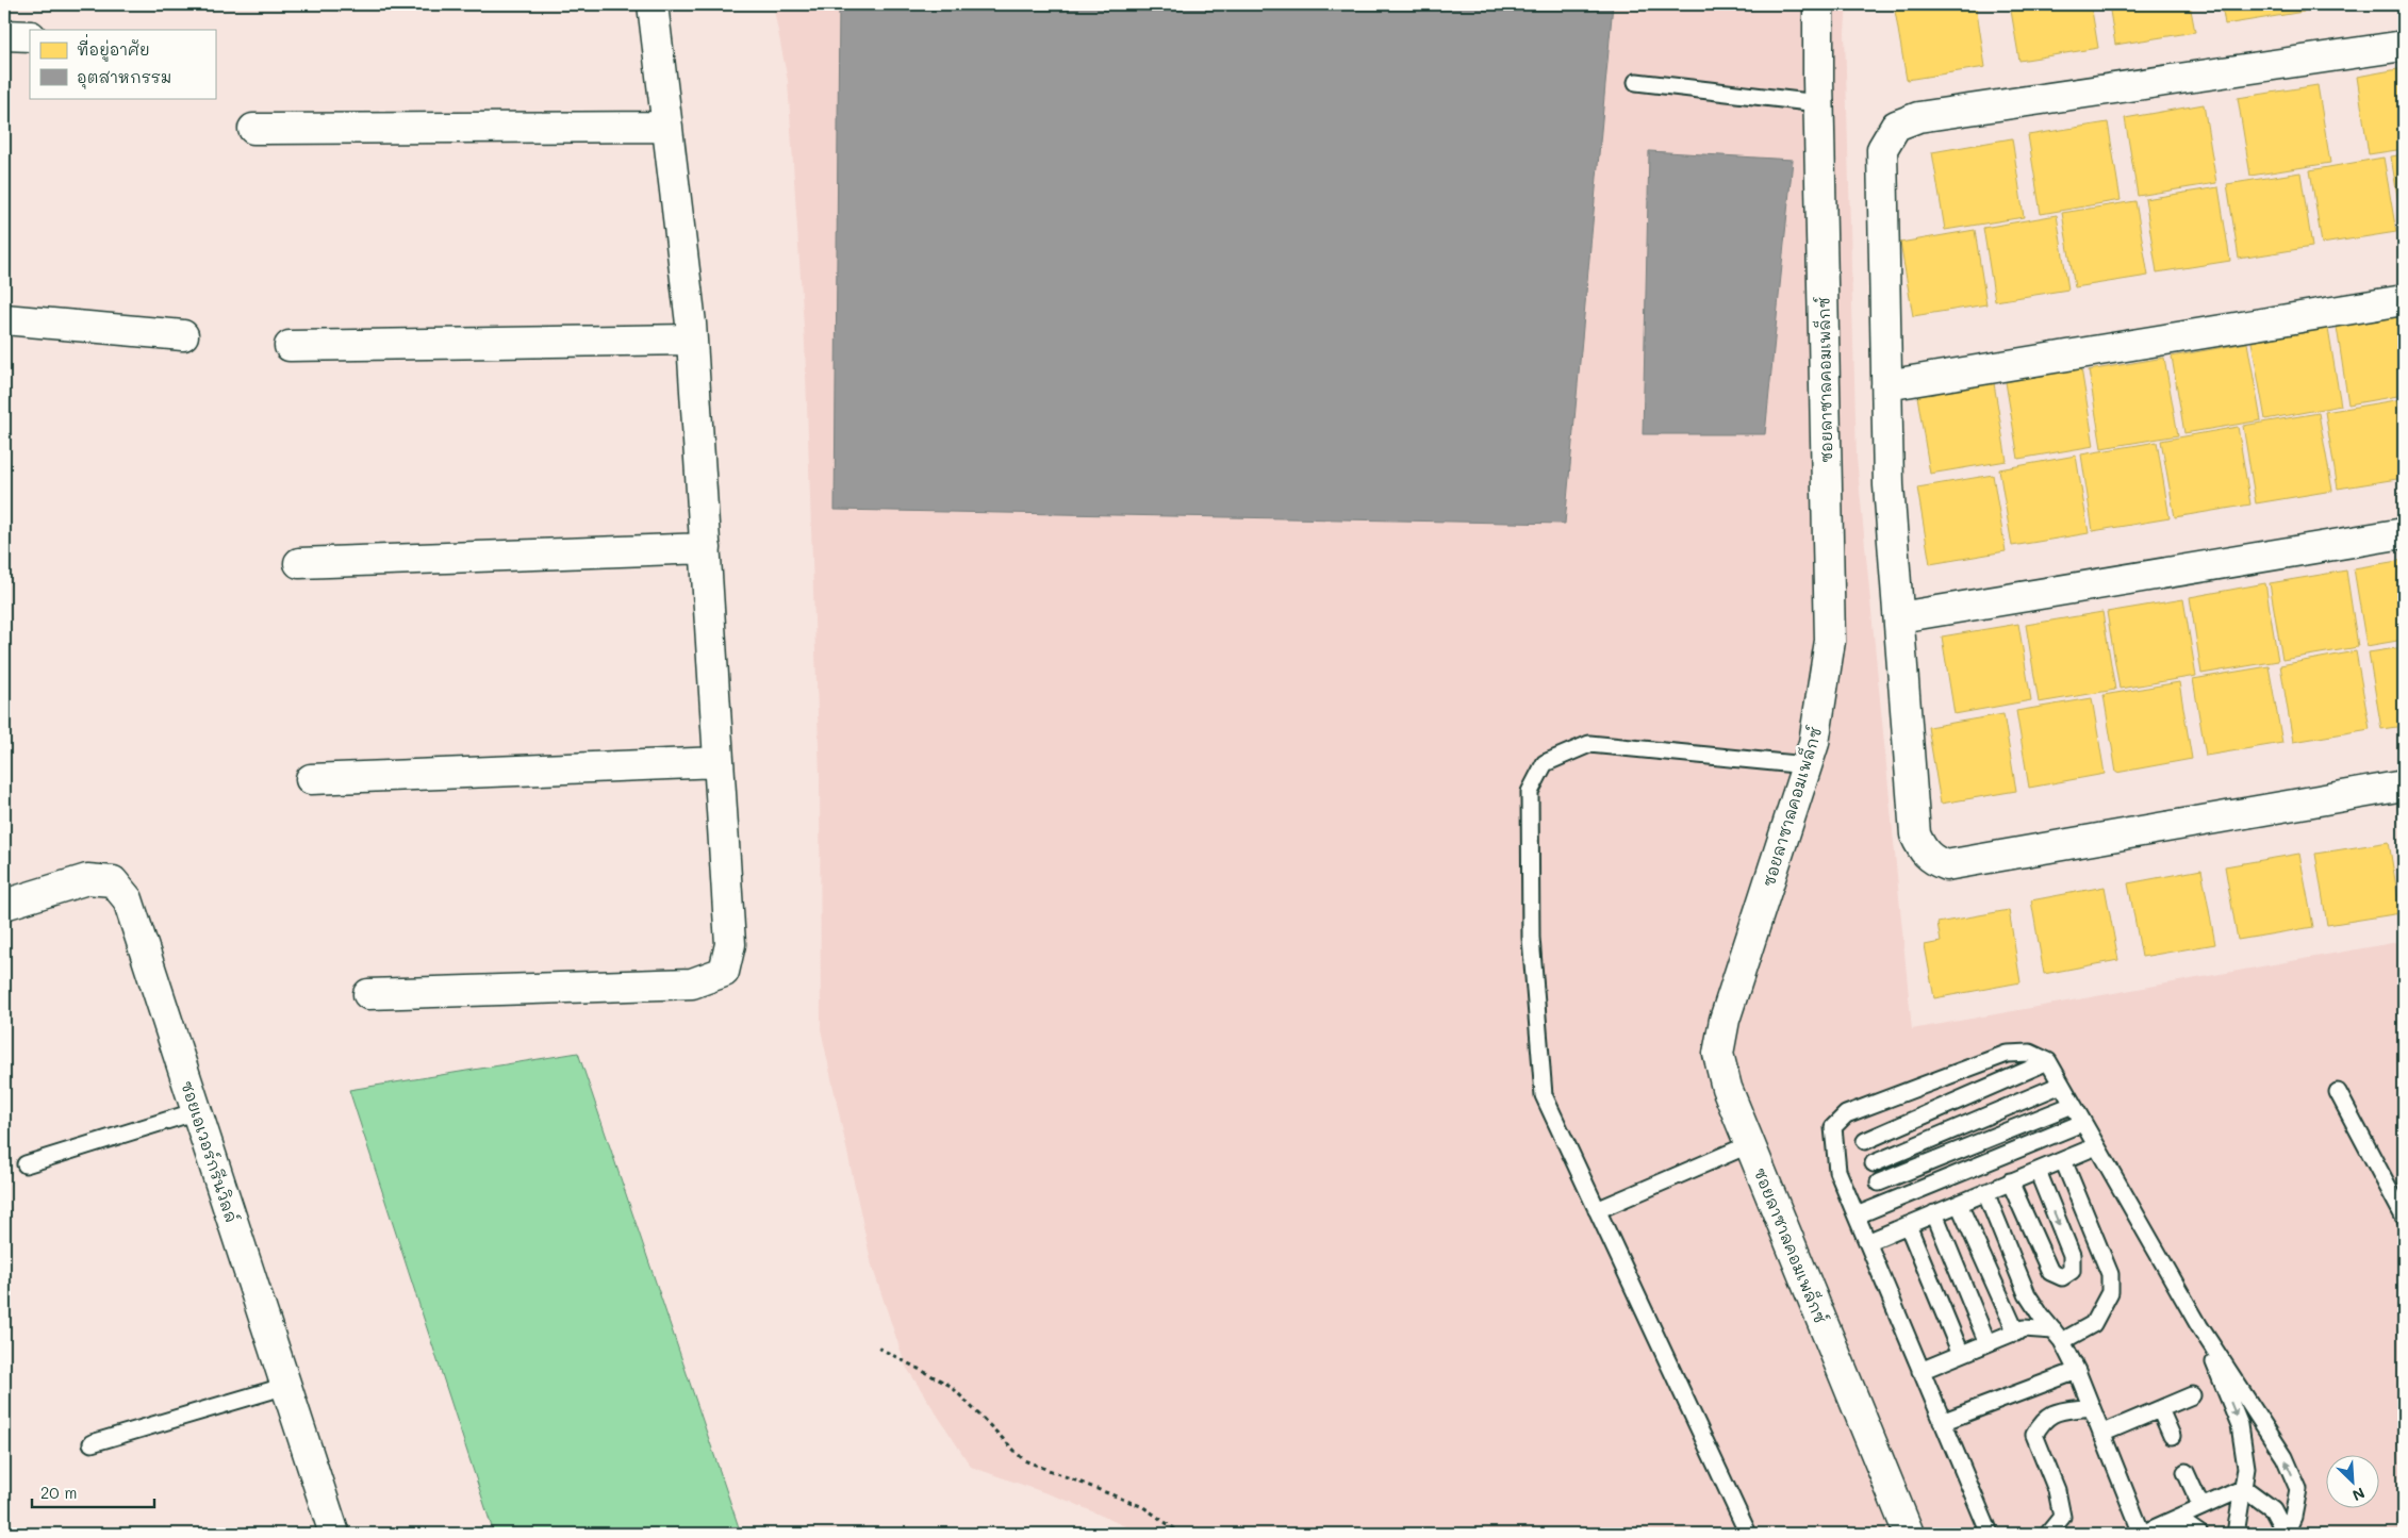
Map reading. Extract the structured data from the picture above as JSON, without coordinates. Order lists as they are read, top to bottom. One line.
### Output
{"streets":{"street":["ซอยลาซาลคอมเพล็กซ์","ซอยเอเวอร์กรีนวิลล์"]},"legend":["ที่อยู่อาศัย","อุตสาหกรรม"],"scale_bar":"20 m","north":"bottom right"}
